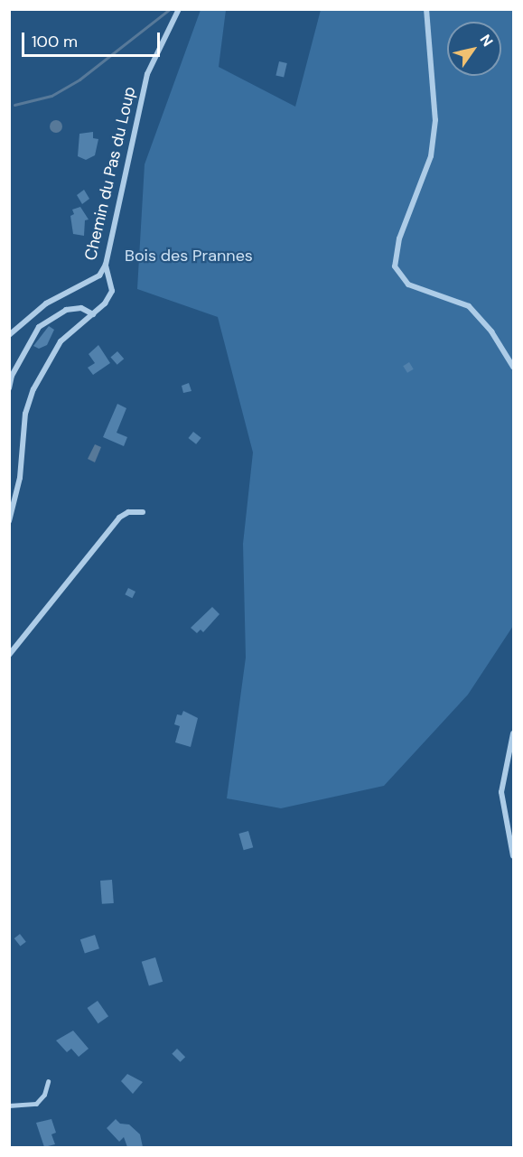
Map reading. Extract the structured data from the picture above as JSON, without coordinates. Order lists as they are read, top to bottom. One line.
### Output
{"streets":{"street":["Chemin du Pas du Loup"]},"parks":["Bois des Prannes"],"scale_bar":"100 m","north":"top right"}
